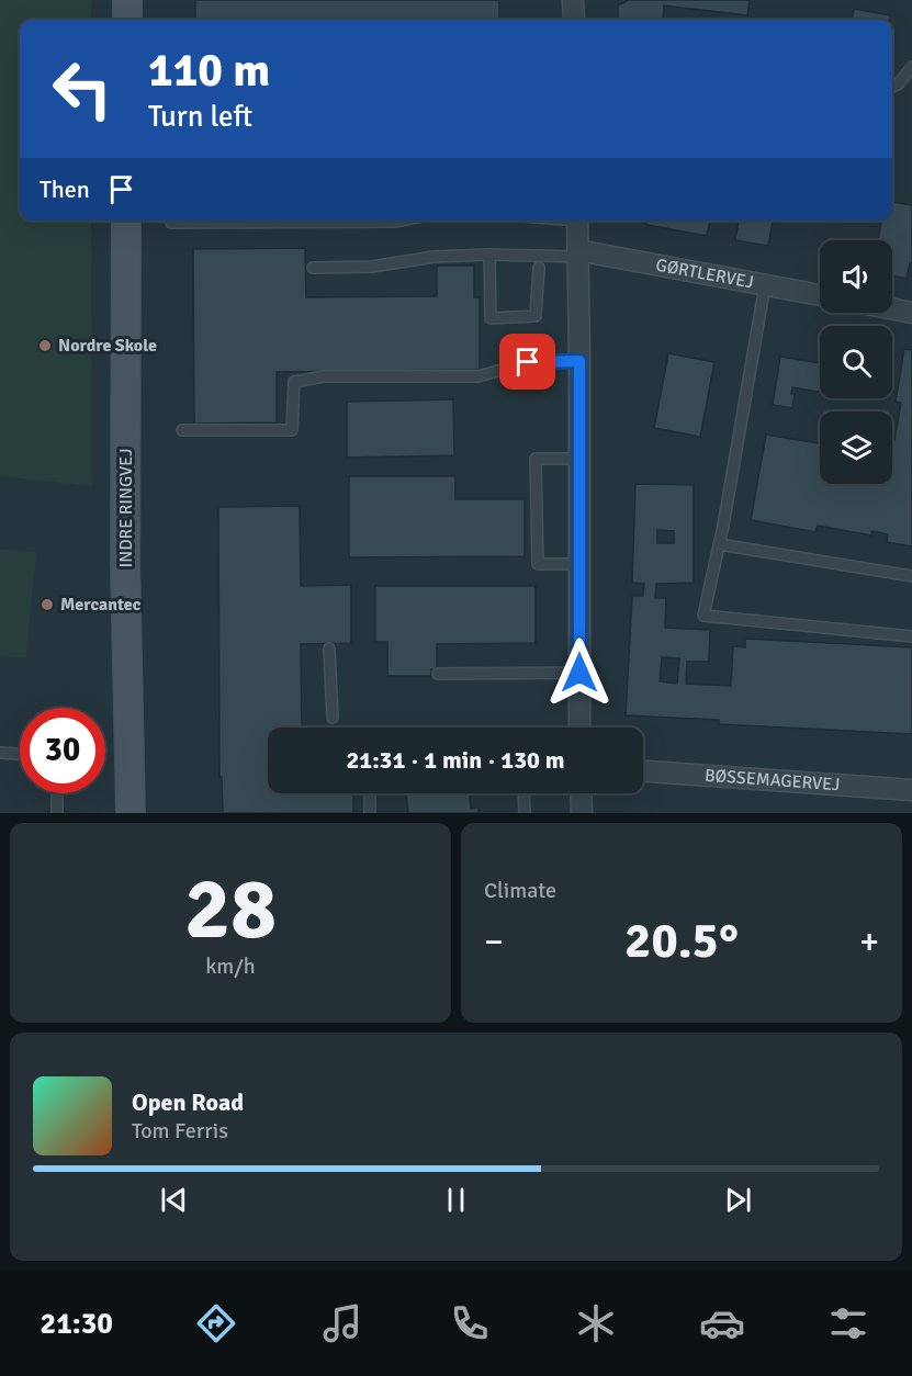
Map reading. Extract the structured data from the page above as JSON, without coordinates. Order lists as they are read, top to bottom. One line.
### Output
{"streets":{"street":["GØRTLERVEJ","INDRE RINGVEJ","BØSSEMAGERVEJ"]},"places":["Nordre Skole","Mercantec"],"page":{"turn":["110 m","Turn left"],"then":"Then","limit":"30","trip":"21:31 · 1 min · 130 m","tile":[["28","km/h"],"Climate"],"heat":["−","20.5°","+"],"song":["Open Road","Tom Ferris"],"tabs":"21:30"}}
